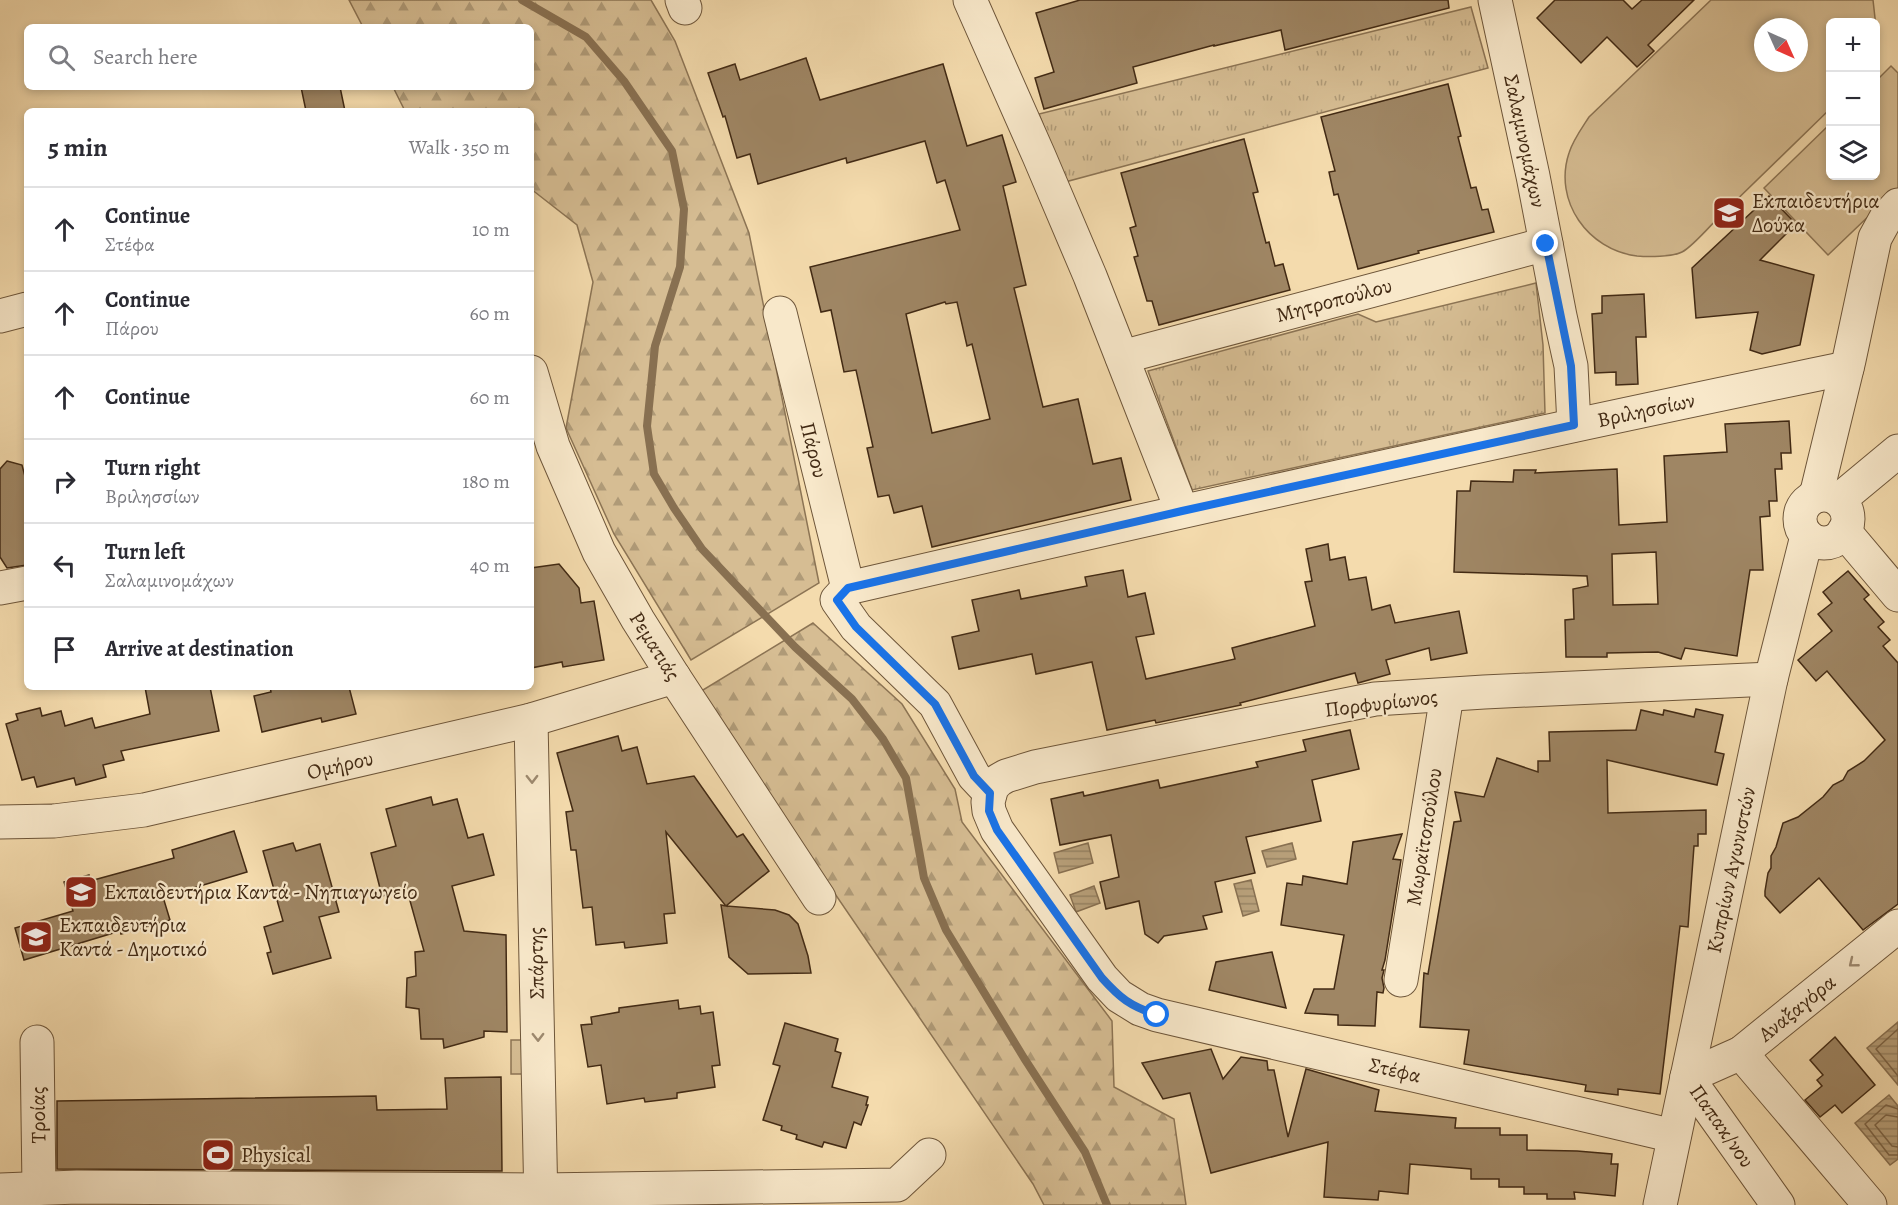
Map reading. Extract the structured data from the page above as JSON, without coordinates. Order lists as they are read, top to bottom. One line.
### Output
{"streets":{"street":["Σαλαμινομάχων","Μητροπούλου","Βριλησσίων","Πάρου","Ρεματιάς","Πορφυρίωνος","Ομήρου","Μωραϊτοπούλου","Κυπρίων Αγωνιστών","Σπάρτης","Αναξαγόρα","Στέφα","Τροίας","Παπακ/νου"]},"crossings":[["Σαλαμινομάχων","Μητροπούλου"],["Σαλαμινομάχων","Βριλησσίων"],["Βριλησσίων","Πάρου"],["Βριλησσίων","Κυπρίων Αγωνιστών"],["Ρεματιάς","Ομήρου"],["Πορφυρίωνος","Μωραϊτοπούλου"],["Πορφυρίωνος","Κυπρίων Αγωνιστών"],["Πορφυρίωνος","Στέφα"],["Ομήρου","Σπάρτης"],["Κυπρίων Αγωνιστών","Αναξαγόρα"],["Κυπρίων Αγωνιστών","Στέφα"],["Κυπρίων Αγωνιστών","Παπακ/νου"],["Αναξαγόρα","Παπακ/νου"]],"one_way":["Σπάρτης","Αναξαγόρα"],"places":{"school or university":["Εκπαιδευτήρια Δούκα","Εκπαιδευτήρια Καντά - Νηπιαγωγείο","Εκπαιδευτήρια Καντά - Δημοτικό"],"sports":["Physical"]},"north":"bottom right","page":{"map_buttons":["+","−"],"search":"Search here","heading":["5 min","Walk · 350 m"],"list":[["Continue","Στέφα","10 m"],["Continue","Πάρου","60 m"],["Continue","60 m"],["Turn right","Βριλησσίων","180 m"],["Turn left","Σαλαμινομάχων","40 m"],"Arrive at destination"]}}
